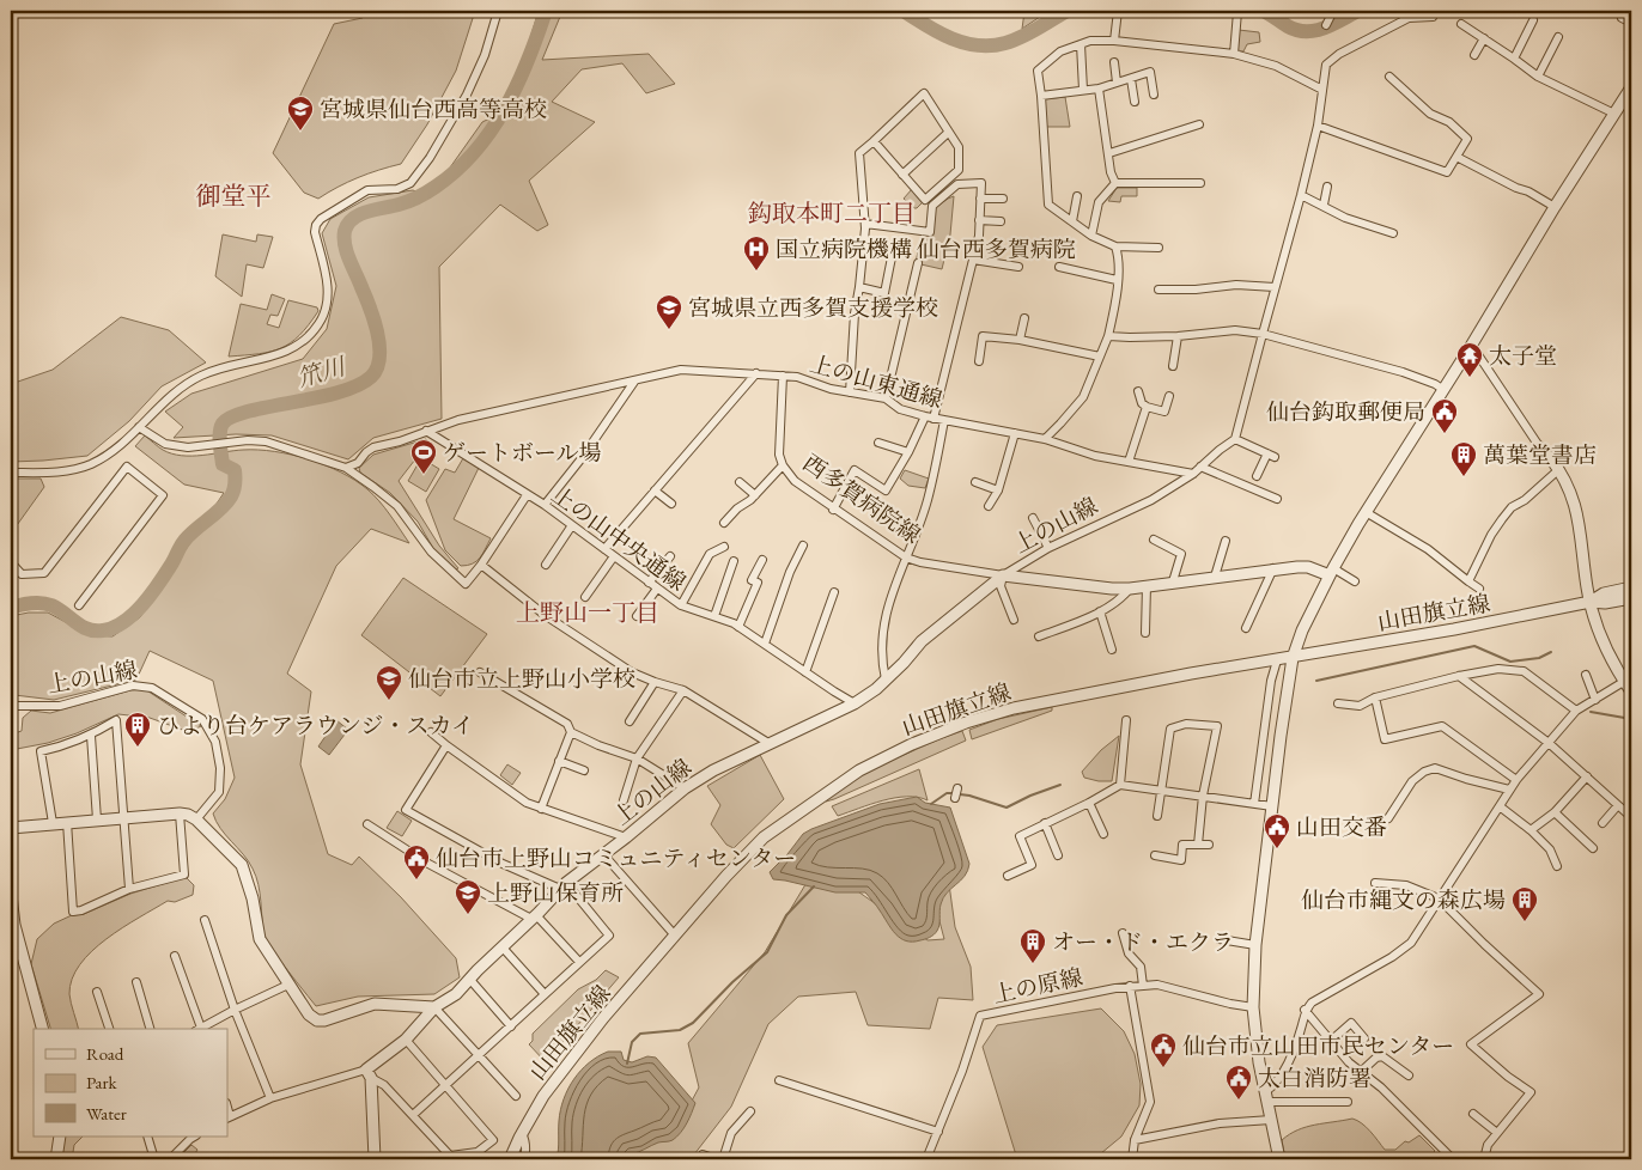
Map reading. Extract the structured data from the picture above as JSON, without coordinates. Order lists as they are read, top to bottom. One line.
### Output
{"streets":{"street":["上の山東通線","西多賀病院線","上の山線","上の山中央通線","山田旗立線","上の原線"]},"crossings":[["上の山東通線","西多賀病院線"],["上の山東通線","上の山線"],["上の山東通線","上の山中央通線"],["西多賀病院線","上の山線"],["上の山線","上の山中央通線"]],"districts":["御堂平","鈎取本町二丁目","上野山一丁目"],"water":["笊川"],"places":{"school or university":["宮城県仙台西高等高校","宮城県立西多賀支援学校","仙台市立上野山小学校","上野山保育所"],"hospital":["国立病院機構 仙台西多賀病院"],"temple":["太子堂"],"public building":["仙台鈎取郵便局","山田交番","仙台市上野山コミュニティセンター","仙台市立山田市民センター","太白消防署"],"sports":["ゲートボール場"],"building":["萬葉堂書店","ひより台ケアラウンジ・スカイ","仙台市縄文の森広場","オー・ド・エクラ"]},"legend":["Road","Park","Water"]}
